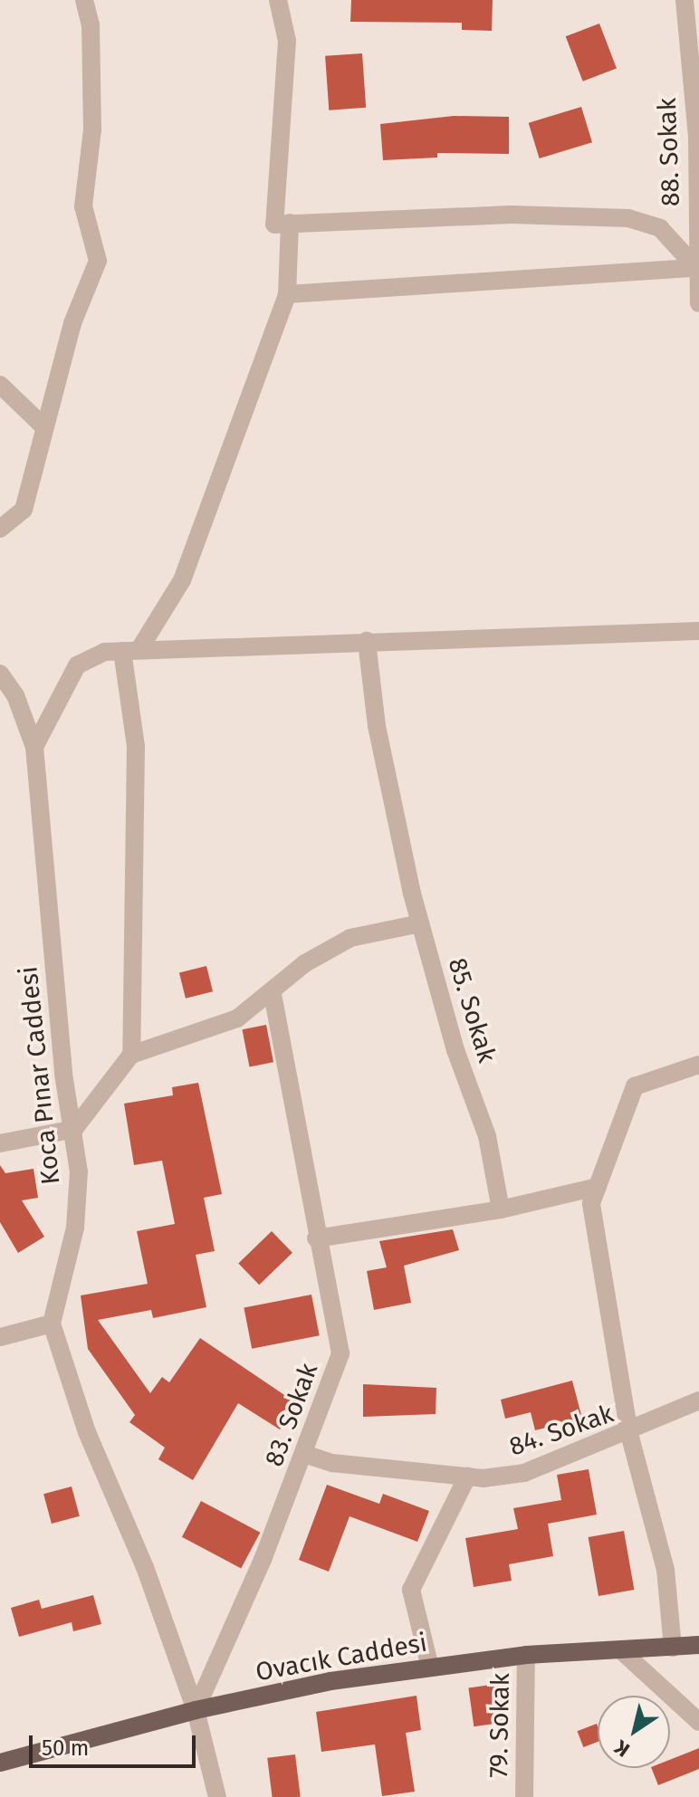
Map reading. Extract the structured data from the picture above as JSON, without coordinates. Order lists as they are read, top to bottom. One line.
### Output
{"streets":{"main road":["Ovacık Caddesi"],"street":["88. Sokak","85. Sokak","Koca Pınar Caddesi","83. Sokak","84. Sokak","79. Sokak"]},"crossings":[["83. Sokak","84. Sokak"],["83. Sokak","Ovacık Caddesi"],["Ovacık Caddesi","79. Sokak"]],"scale_bar":"50 m","north":"bottom left"}
